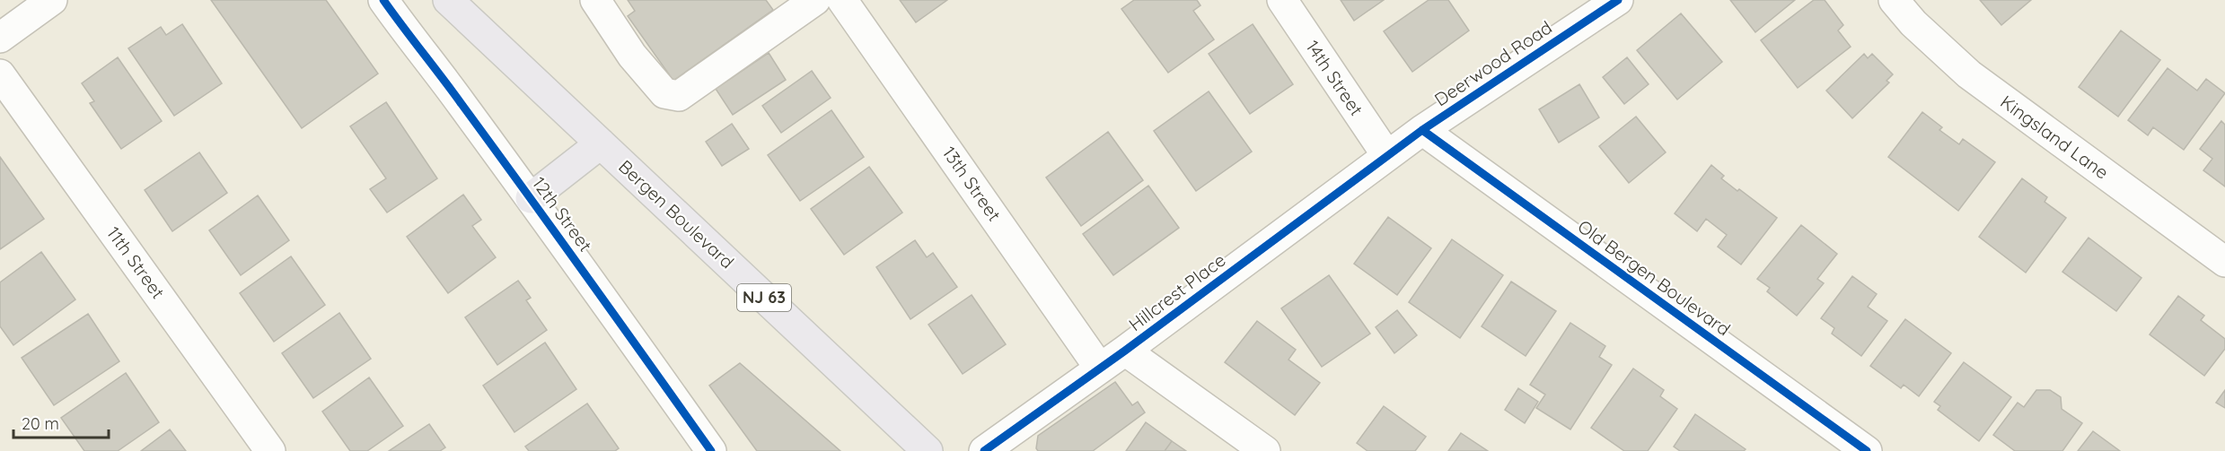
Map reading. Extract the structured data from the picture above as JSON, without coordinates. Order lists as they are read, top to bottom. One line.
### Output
{"streets":{"main road":["Bergen Boulevard","NJ 63"],"street":["Deerwood Road","14th Street","Kingsland Lane","13th Street","12th Street","11th Street","Old Bergen Boulevard","Hillcrest Place"]},"crossings":[["Deerwood Road","14th Street"],["Deerwood Road","Old Bergen Boulevard"],["Deerwood Road","Hillcrest Place"],["14th Street","Hillcrest Place"],["13th Street","Hillcrest Place"]],"scale_bar":"20 m"}
